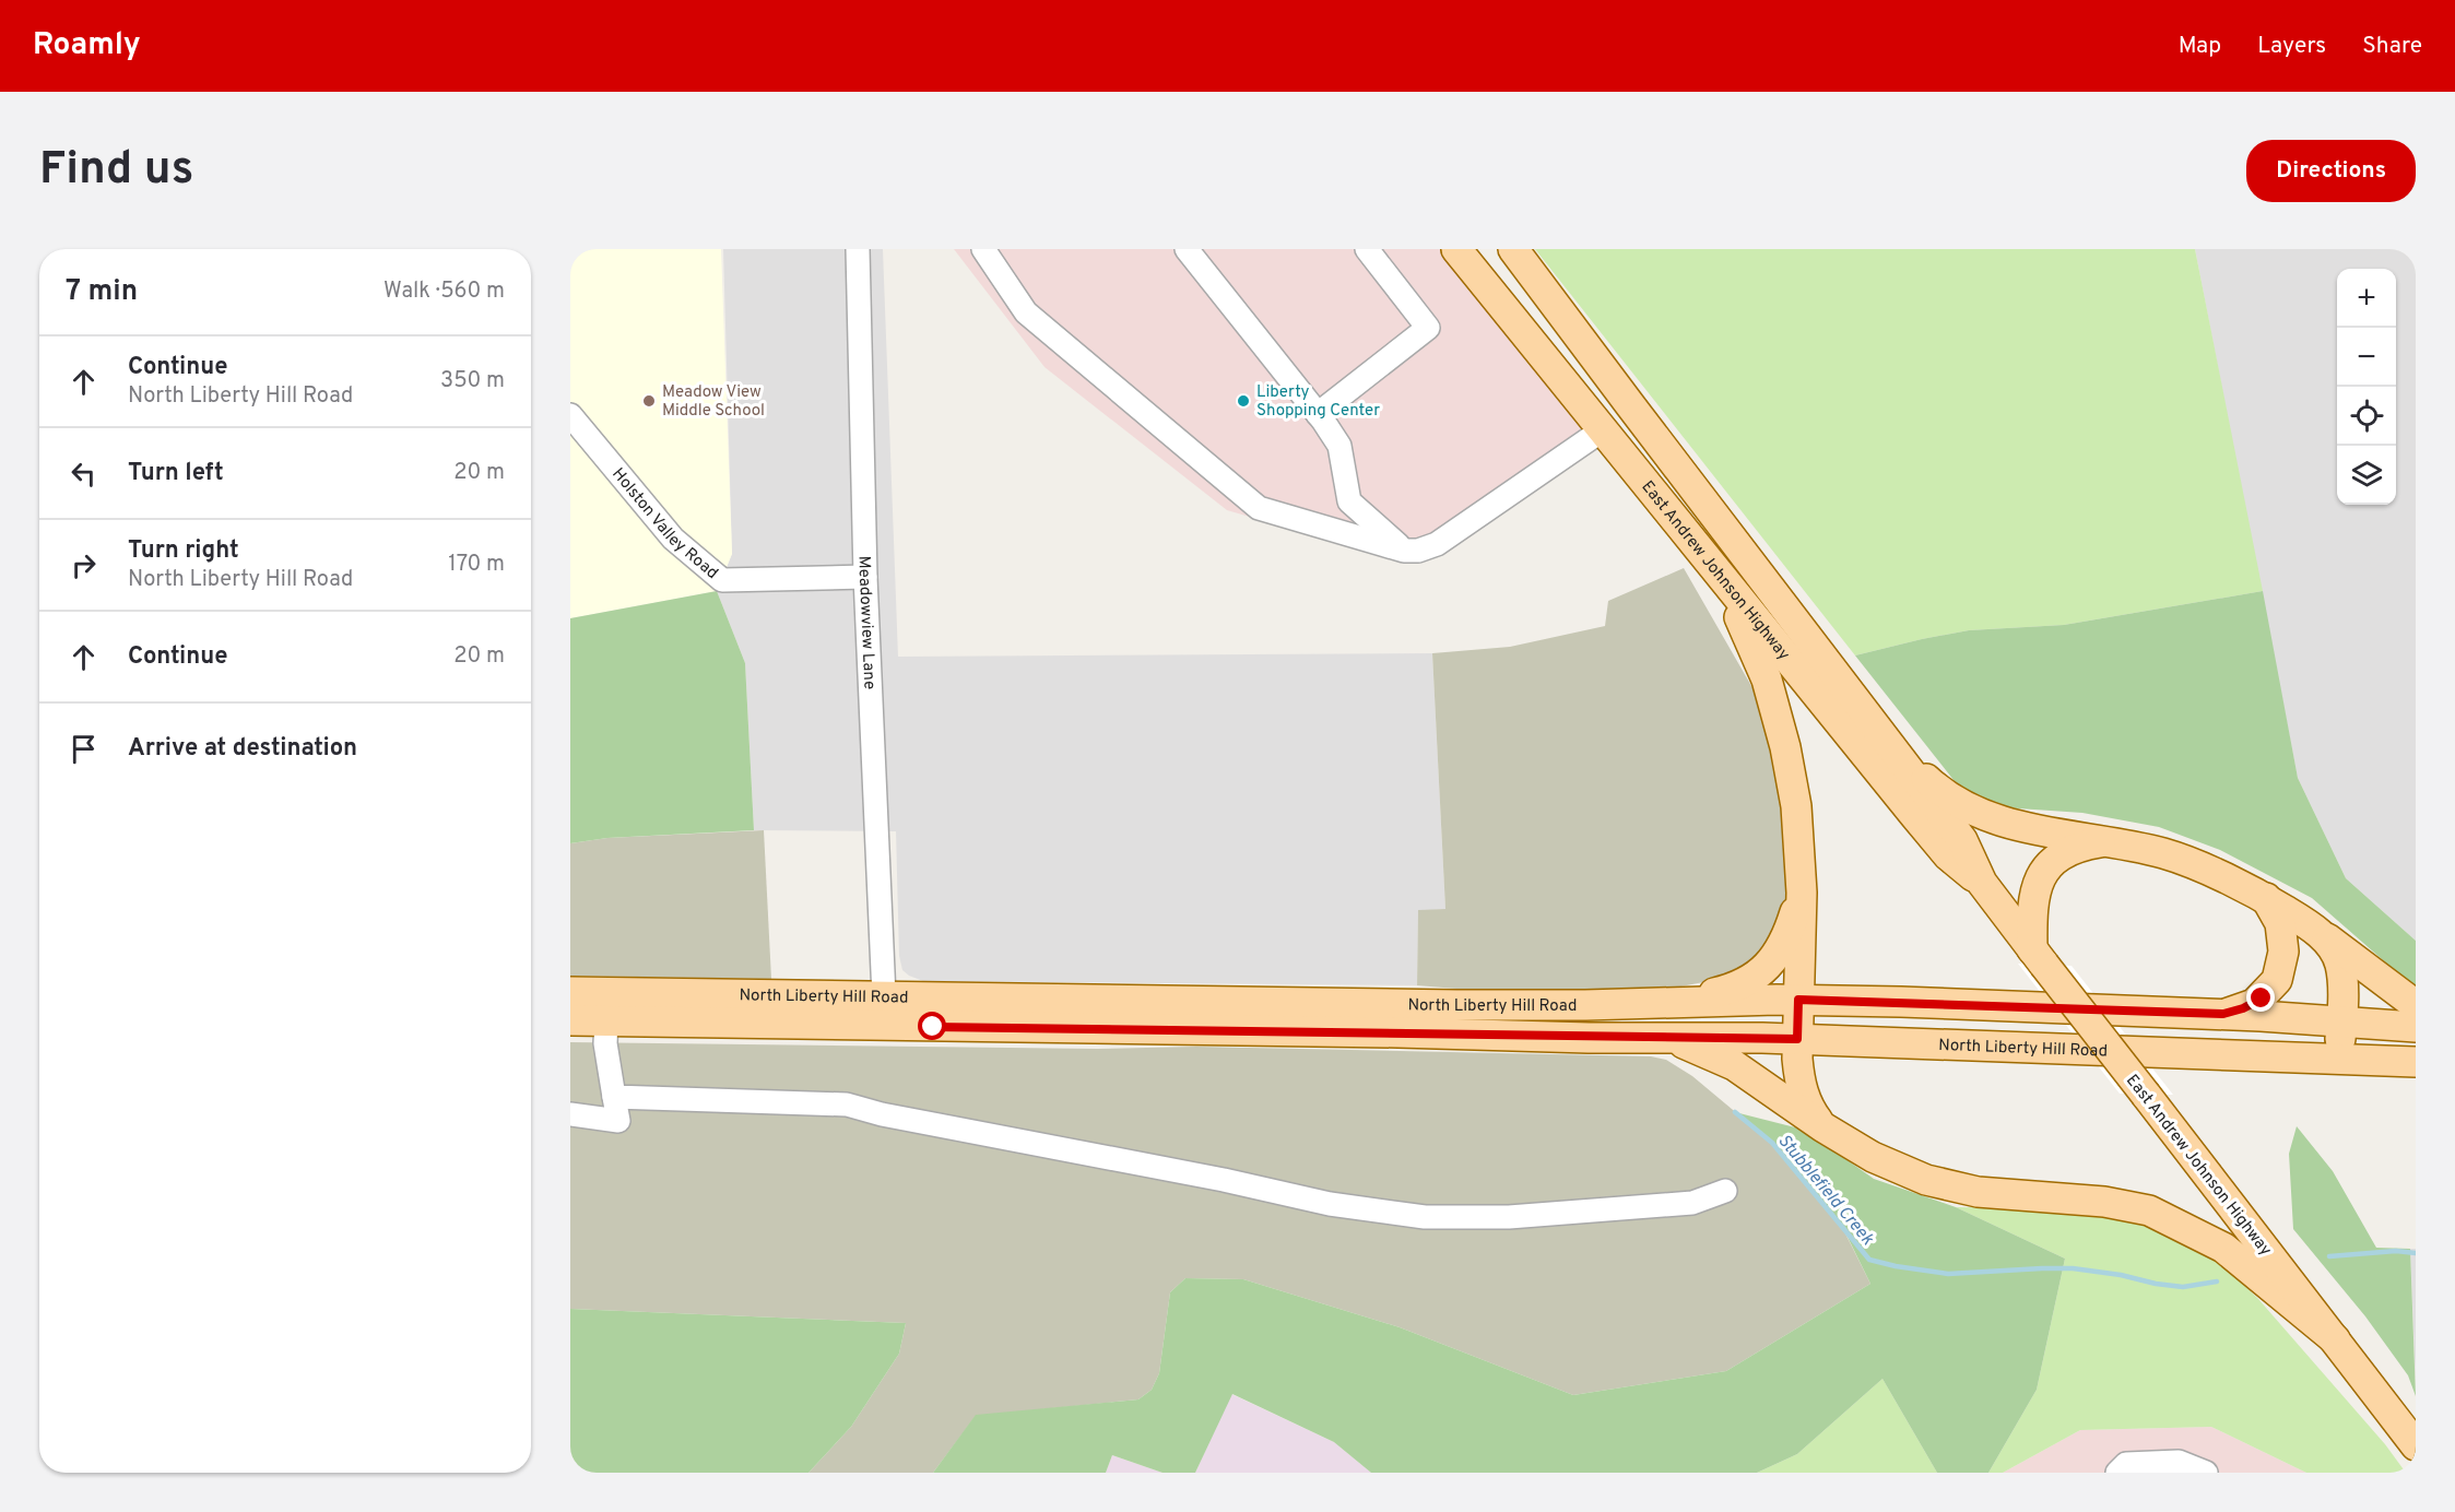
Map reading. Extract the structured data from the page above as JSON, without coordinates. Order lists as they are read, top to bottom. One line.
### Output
{"streets":{"main road":["East Andrew Johnson Highway","North Liberty Hill Road"],"street":["Holston Valley Road","Meadowview Lane"]},"crossings":[["Holston Valley Road","Meadowview Lane"],["Meadowview Lane","North Liberty Hill Road"]],"water":["Stubblefield Creek"],"places":["Meadow View Middle School","Liberty Shopping Center"],"page":{"header":"Roamly","nav":["Map","Layers","Share"],"buttons":"Directions","title":"Find us","heading":["7 min","Walk · 560 m"],"map_buttons":["+","−"],"list":[["Continue","North Liberty Hill Road","350 m"],["Turn left","20 m"],["Turn right","North Liberty Hill Road","170 m"],["Continue","20 m"],"Arrive at destination"]}}
